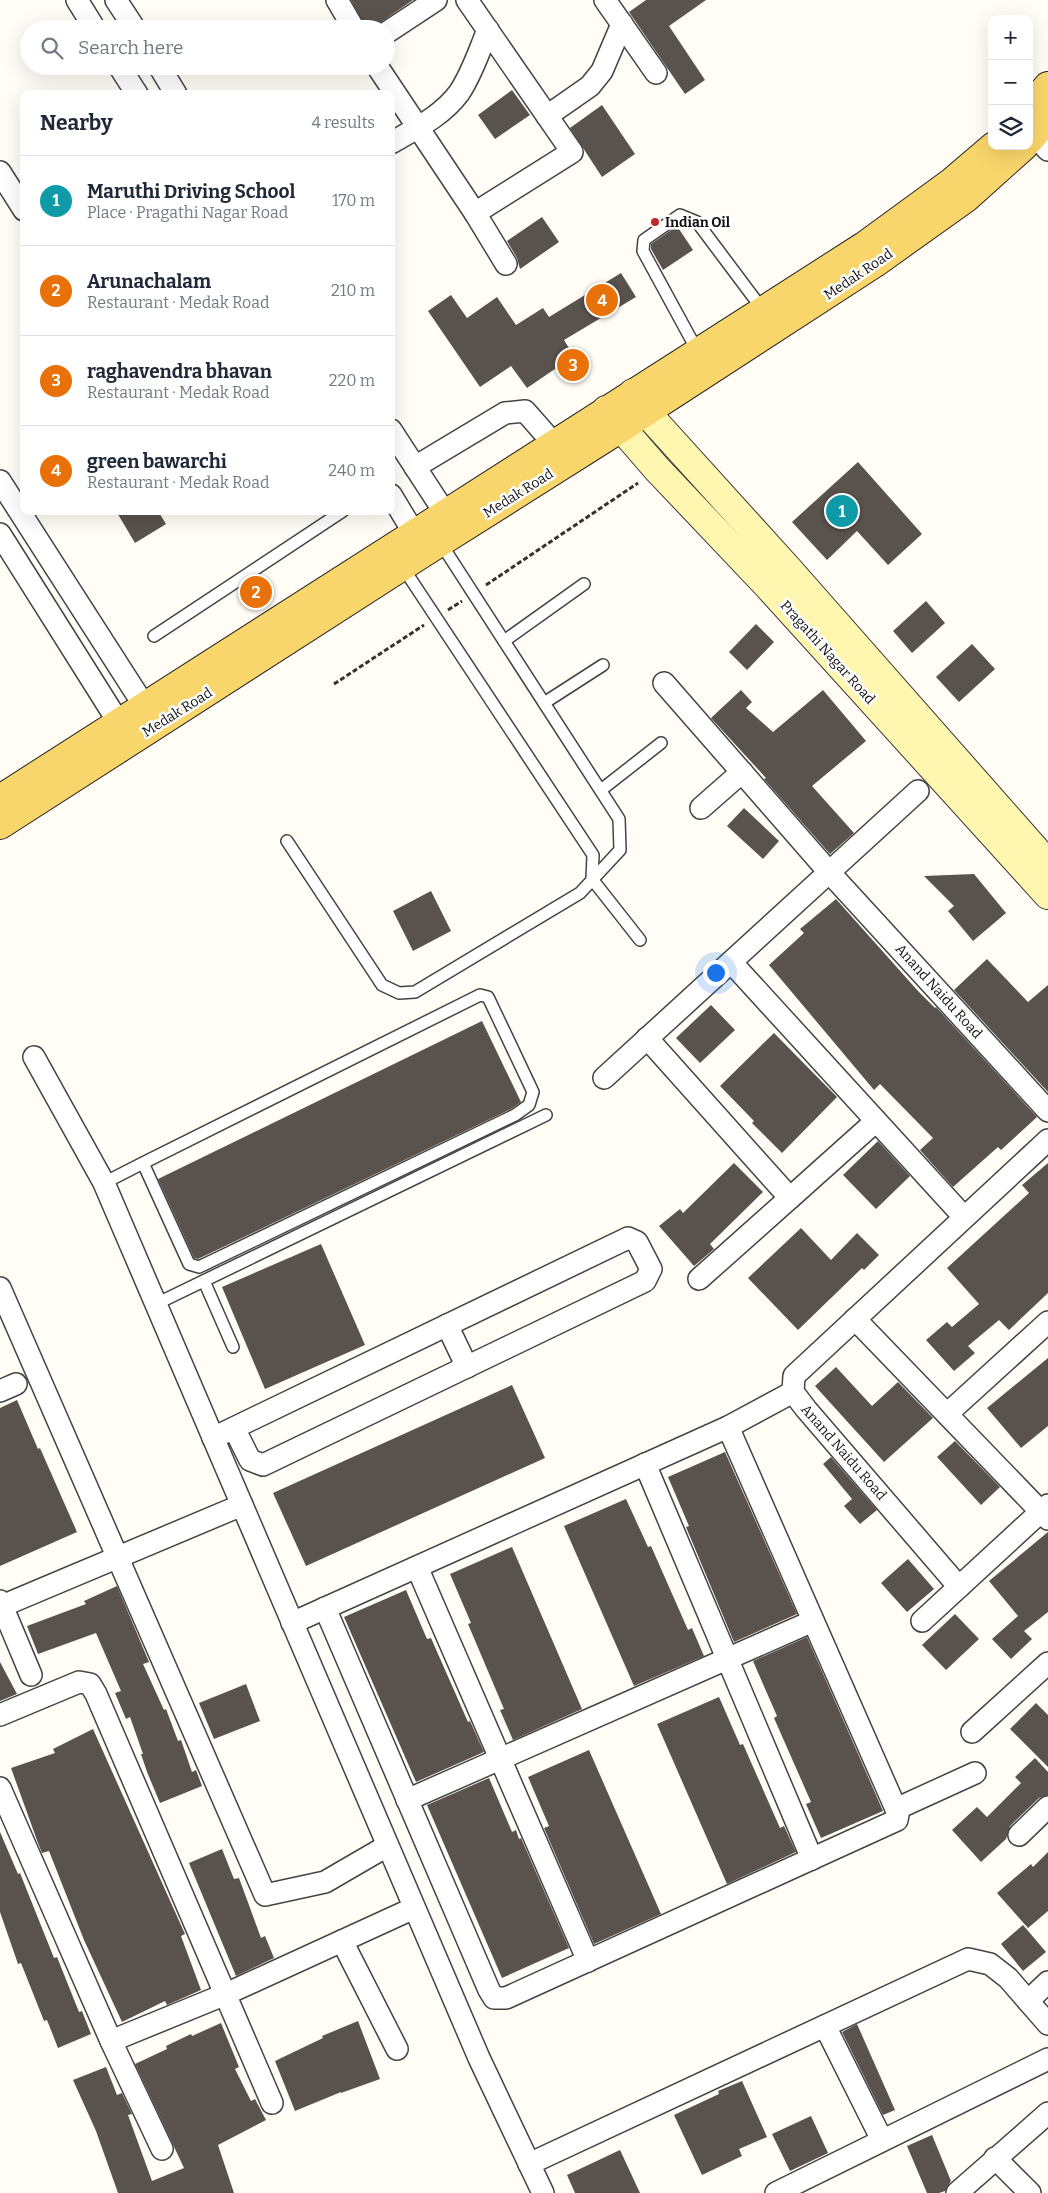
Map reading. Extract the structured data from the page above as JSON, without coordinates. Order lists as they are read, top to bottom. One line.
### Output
{"streets":{"main road":["Medak Road","Pragathi Nagar Road"],"street":["Anand Naidu Road"]},"crossings":[["Medak Road","Pragathi Nagar Road"]],"places":["Indian Oil"],"page":{"map_buttons":["+","−"],"search":"Search here","heading":["Nearby","4 results"],"list":[{"mark":"1","name":"Maruthi Driving School","note":"Place · Pragathi Nagar Road","value":"170 m"},{"mark":"2","name":"Arunachalam","note":"Restaurant · Medak Road","value":"210 m"},{"mark":"3","name":"raghavendra bhavan","note":"Restaurant · Medak Road","value":"220 m"},{"mark":"4","name":"green bawarchi","note":"Restaurant · Medak Road","value":"240 m"}],"pins":["4","3","1","2"]}}
